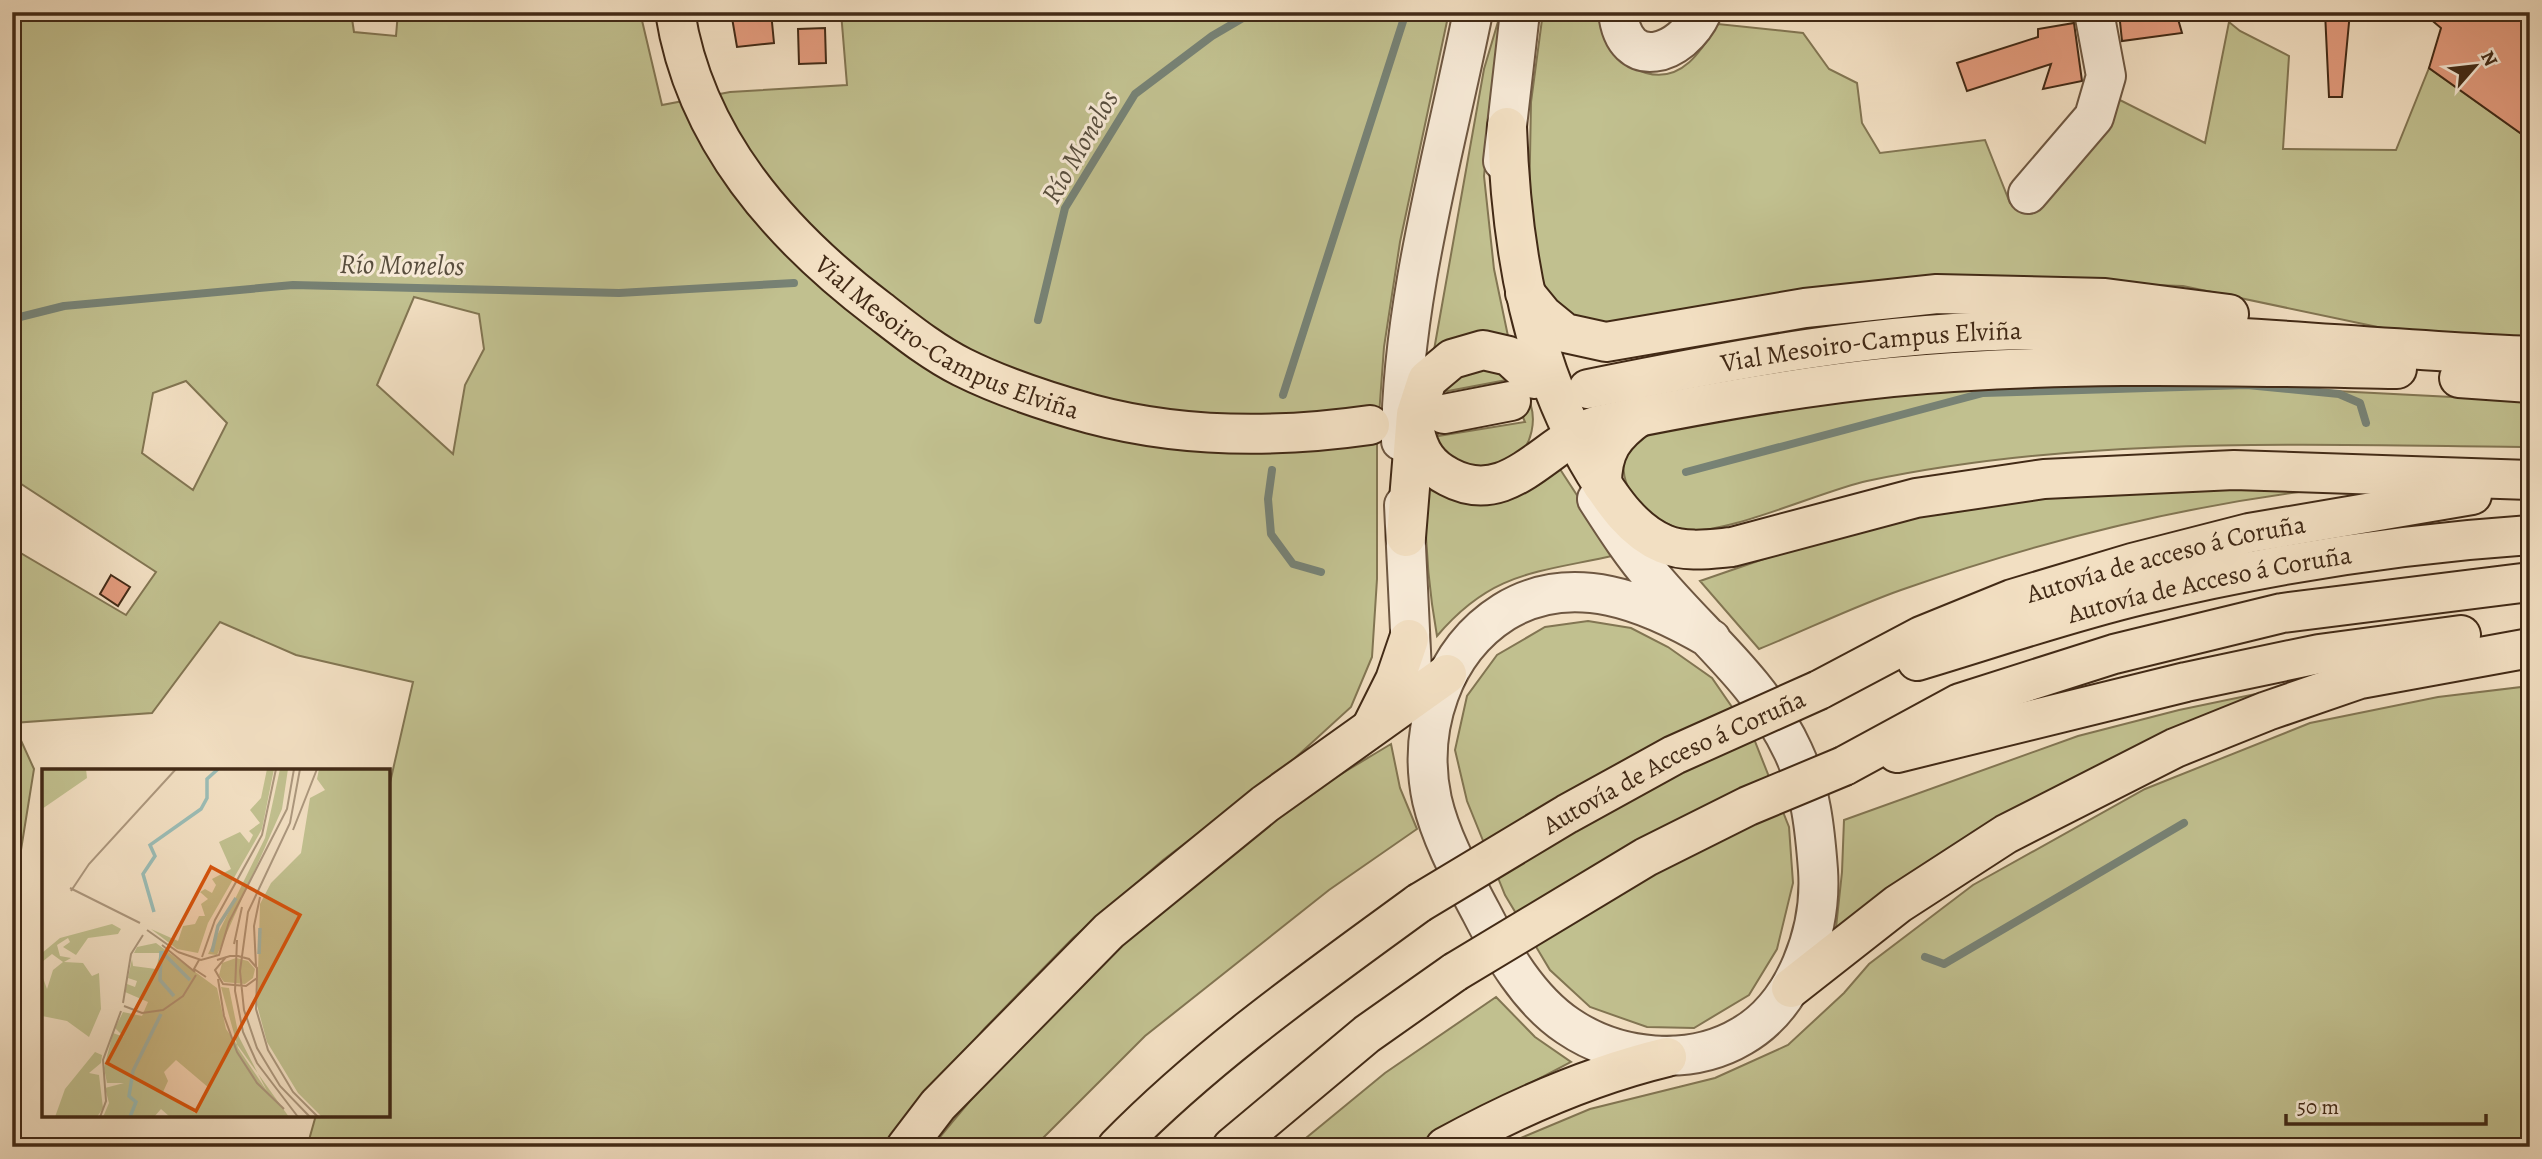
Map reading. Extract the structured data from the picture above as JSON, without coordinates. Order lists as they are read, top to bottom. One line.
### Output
{"streets":{"main road":["Vial Mesoiro-Campus Elviña","Autovía de acceso á Coruña","Autovía de Acceso á Coruña"]},"crossings":[["Autovía de acceso á Coruña","Autovía de Acceso á Coruña"]],"water":["Río Monelos"],"scale_bar":"50 m","north":"top right"}
